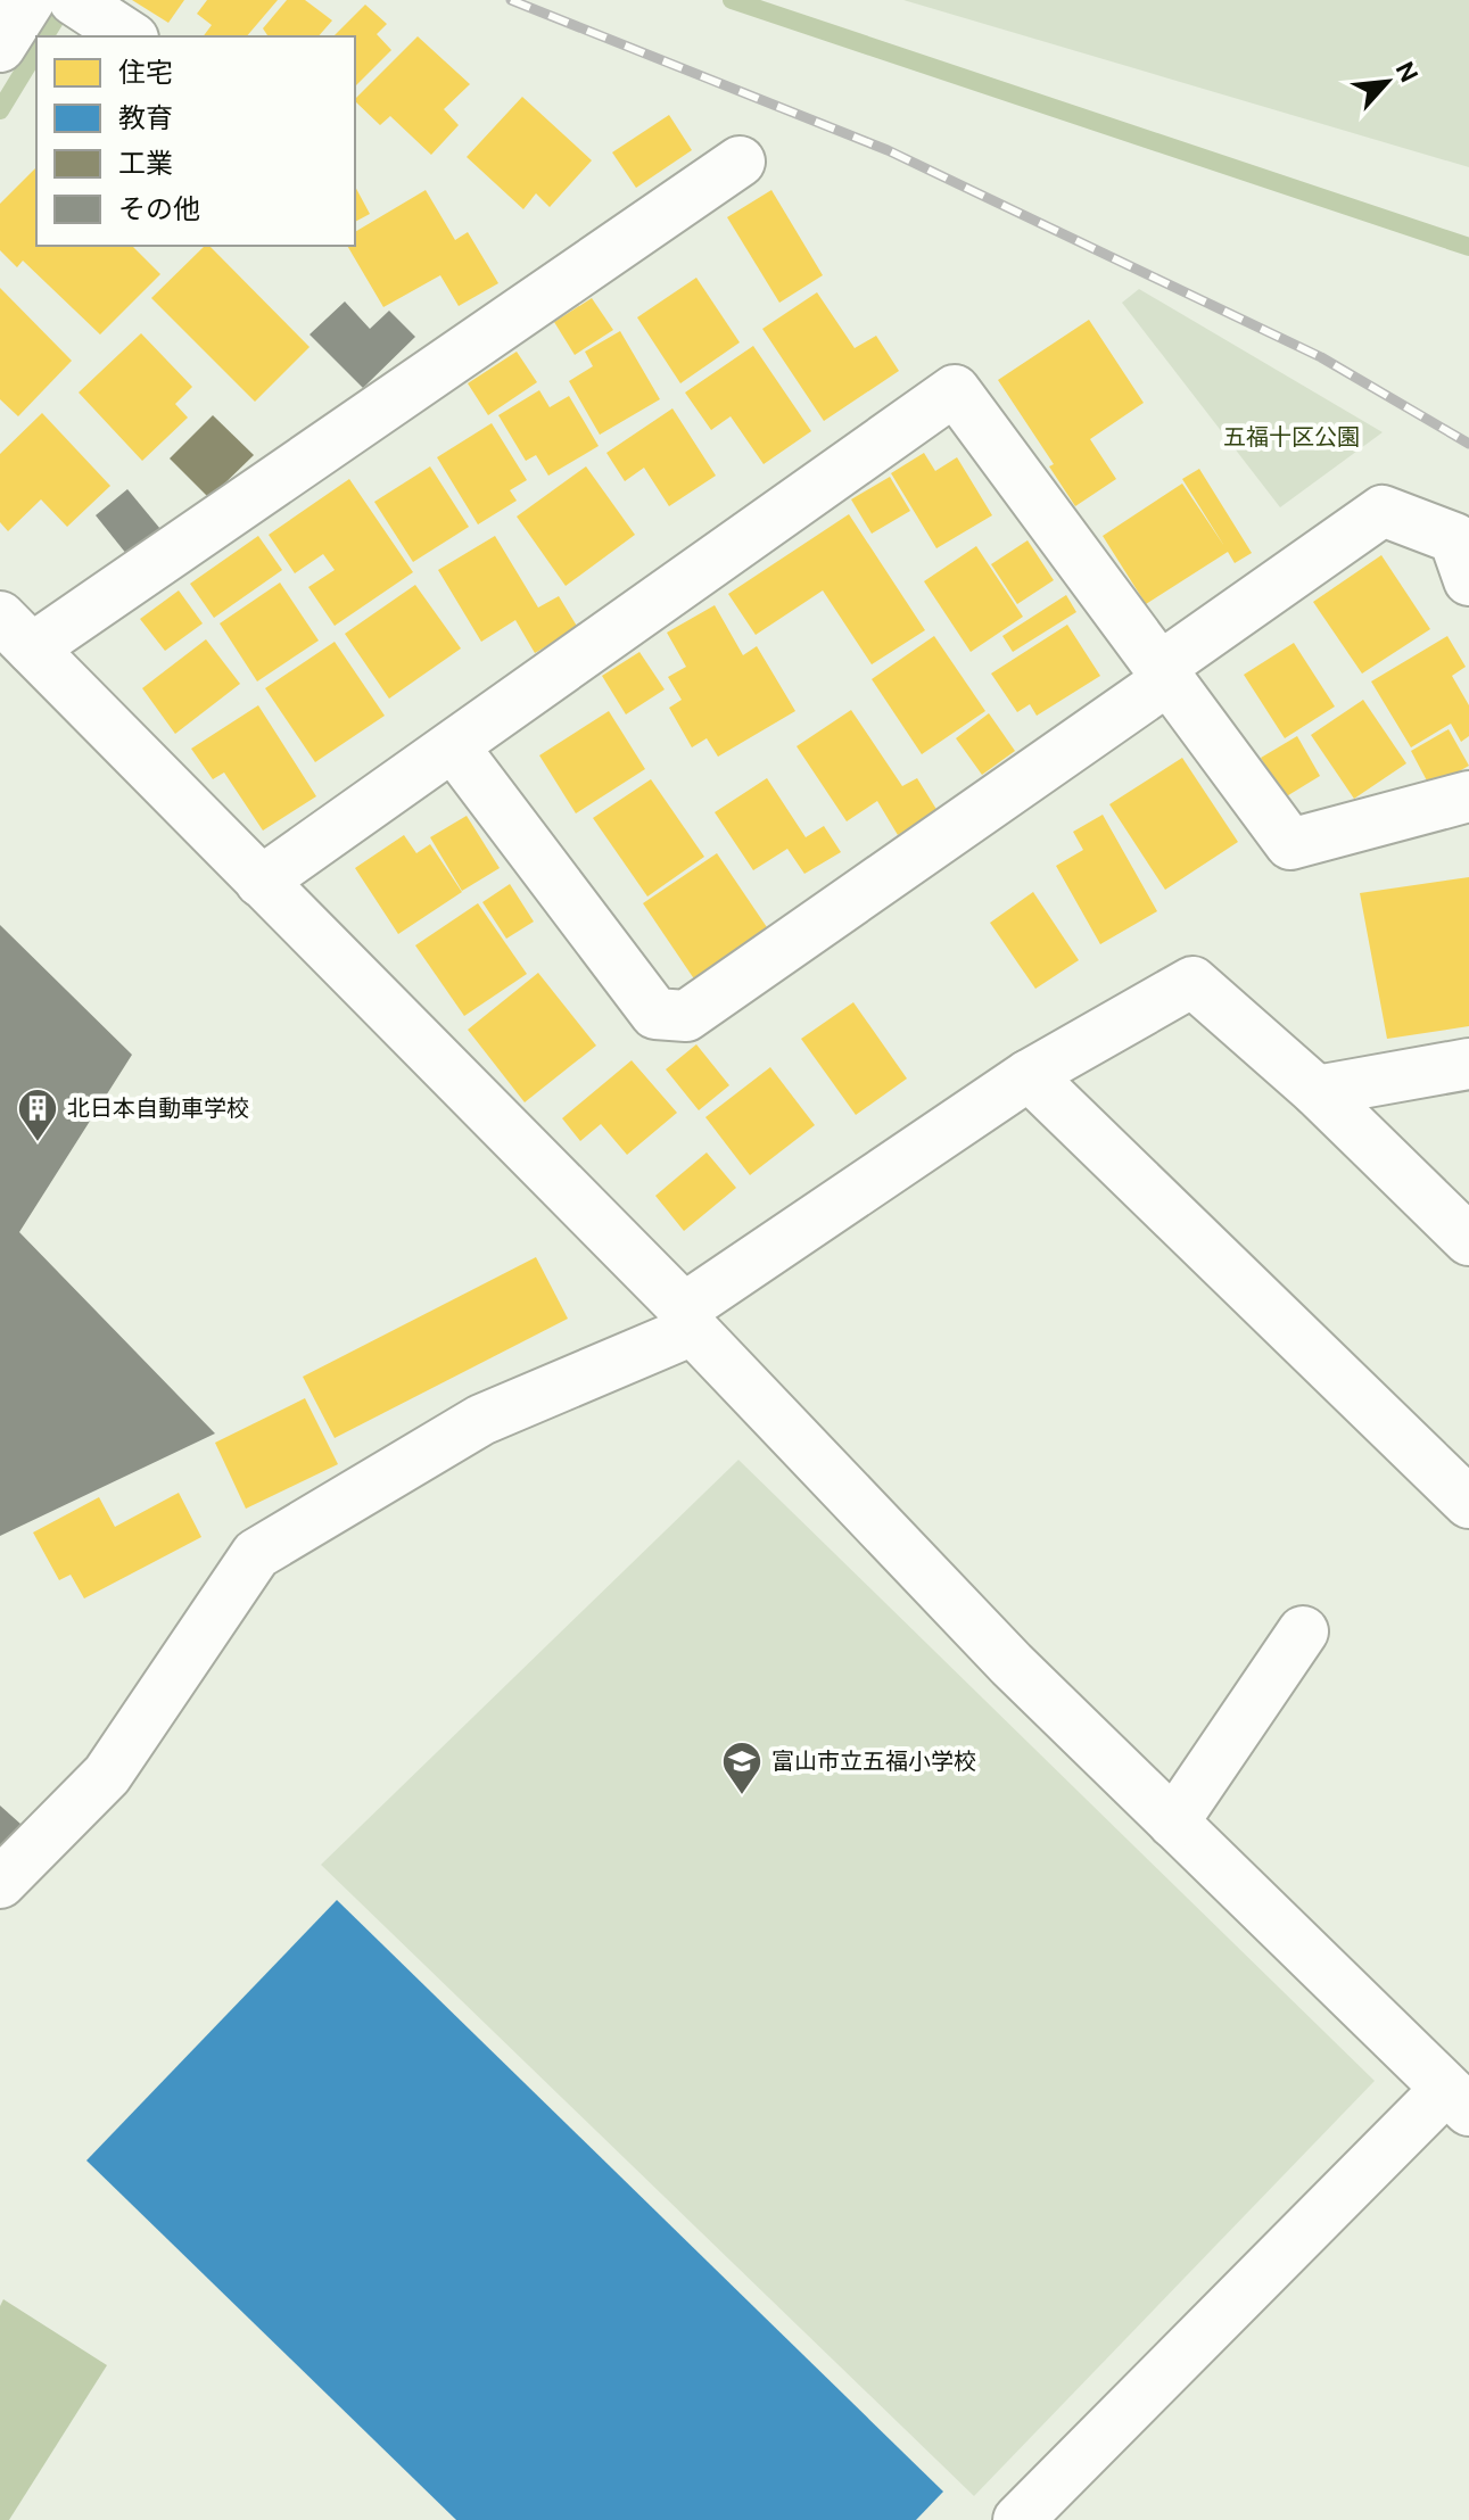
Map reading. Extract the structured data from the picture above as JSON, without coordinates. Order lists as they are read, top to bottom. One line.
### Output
{"parks":["五福十区公園"],"places":{"building":["北日本自動車学校"],"school or university":["富山市立五福小学校"]},"legend":["住宅","教育","工業","その他"],"north":"top right"}
